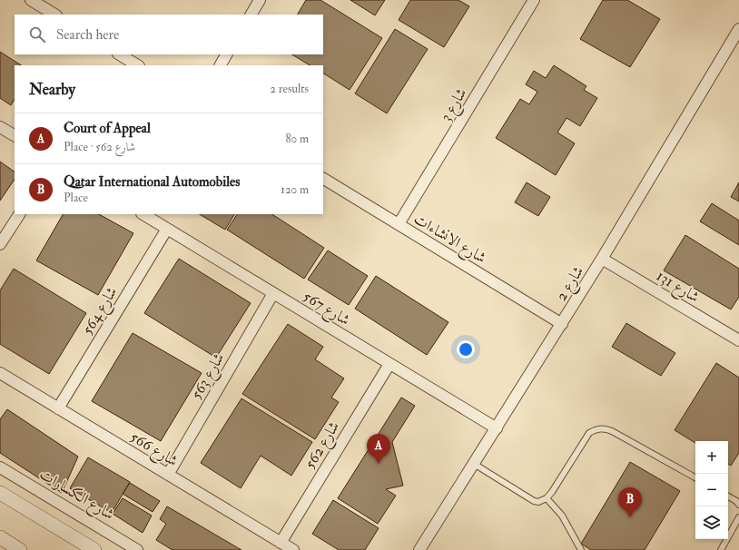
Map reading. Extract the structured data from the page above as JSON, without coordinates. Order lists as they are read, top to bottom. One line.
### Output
{"streets":{"street":["شارع 3","شارع الانشاءات","شارع 2","شارع 131","شارع 567","شارع 564","شارع 563","شارع 562","شارع 566","شارع الكسارات"]},"crossings":[["شارع 3","شارع الانشاءات"],["شارع الانشاءات","شارع 2"],["شارع 2","شارع 131"],["شارع 2","شارع 567"],["شارع 567","شارع 564"],["شارع 567","شارع 563"],["شارع 567","شارع 562"],["شارع 564","شارع 566"],["شارع 563","شارع 566"],["شارع 562","شارع 566"]],"page":{"search":"Search here","heading":["Nearby","2 results"],"list":[{"mark":"A","name":"Court of Appeal","note":"Place · شارع 562","value":"80 m"},{"mark":"B","name":"Qatar International Automobiles","note":"Place","value":"120 m"}],"pins":["A","B"],"map_buttons":["+","−"]}}
